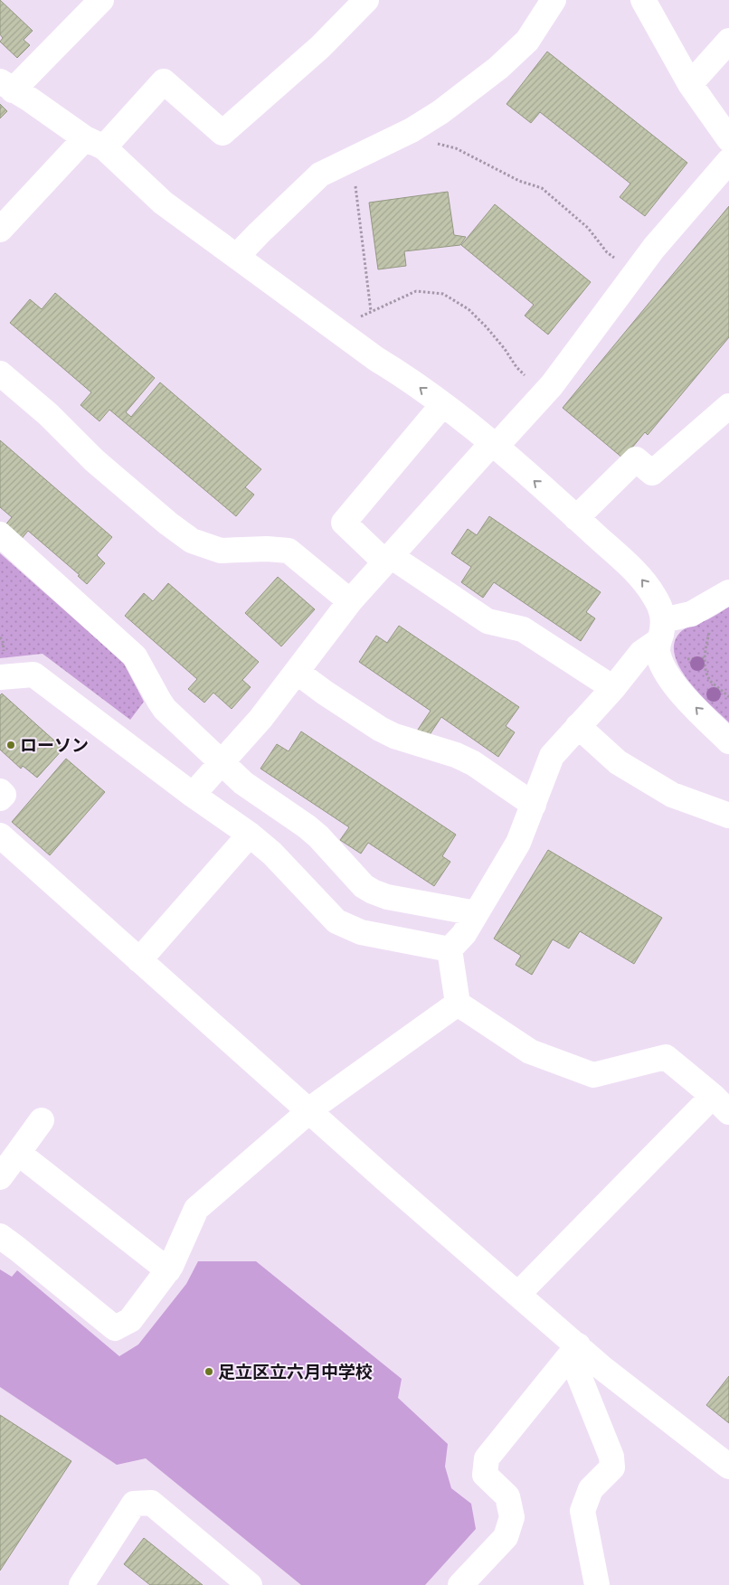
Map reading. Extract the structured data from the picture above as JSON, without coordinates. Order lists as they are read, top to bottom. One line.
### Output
{"places":["ローソン","足立区立六月中学校"]}
